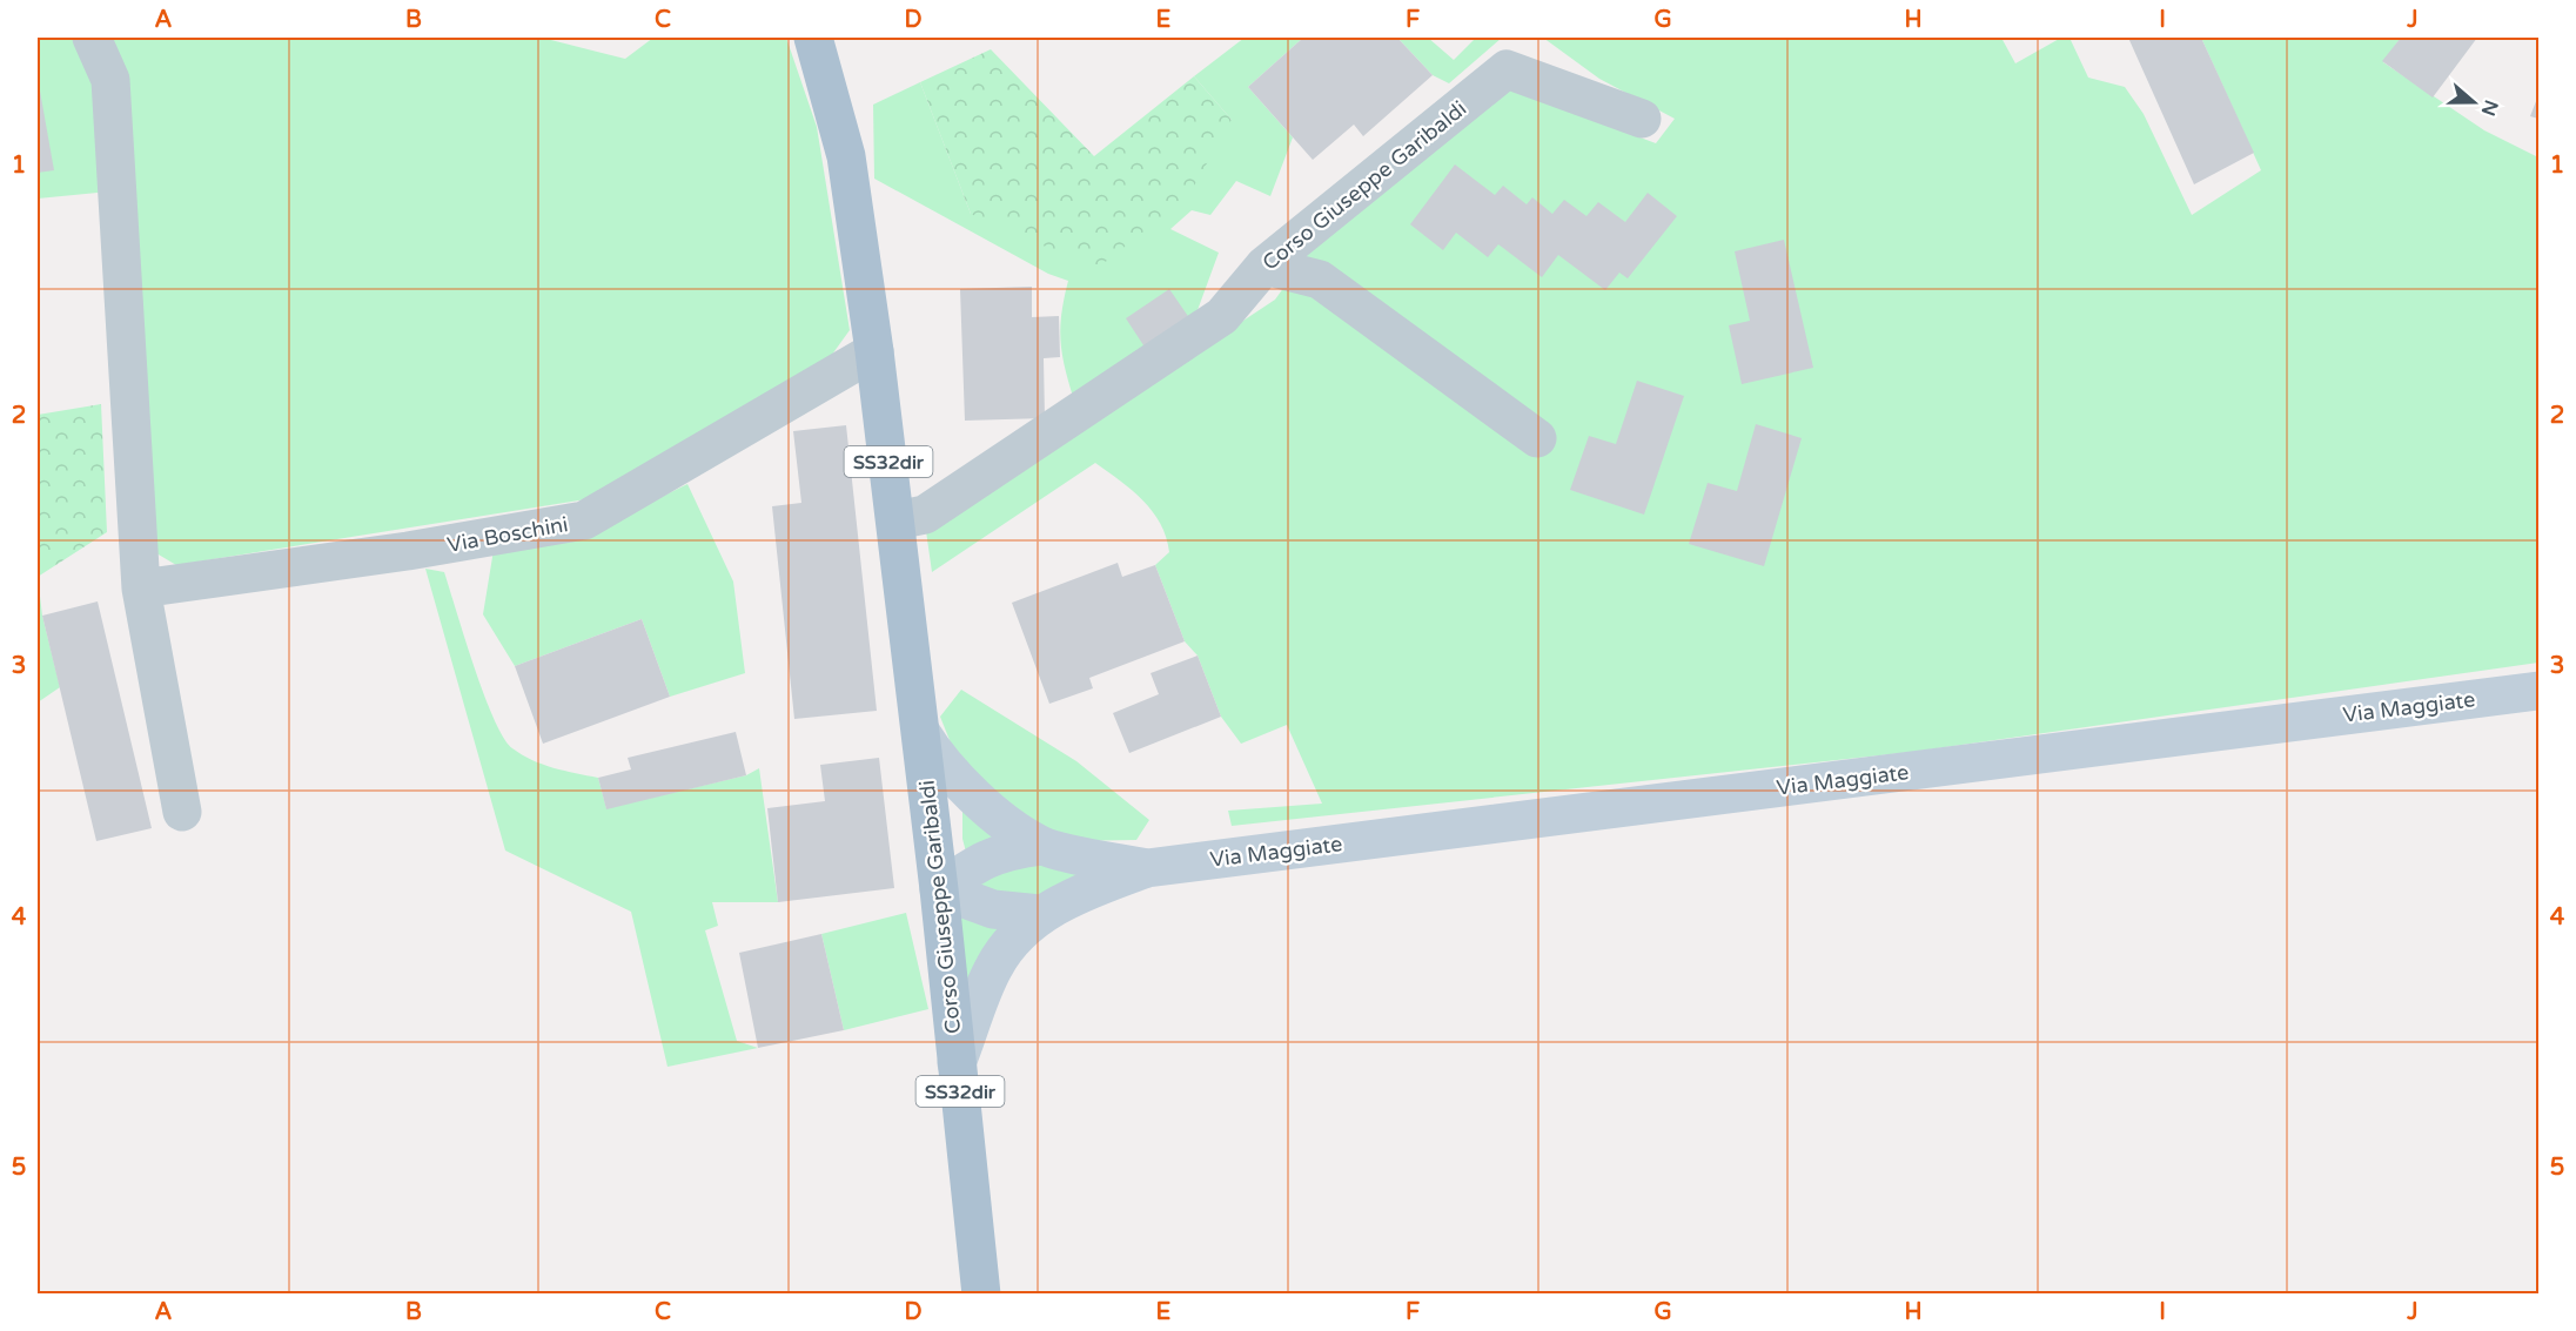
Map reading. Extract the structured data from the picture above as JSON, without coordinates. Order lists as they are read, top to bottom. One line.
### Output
{"streets":{"main road":["Corso Giuseppe Garibaldi","SS32dir"],"street":["Via Boschini","Via Maggiate"]},"crossings":[["Corso Giuseppe Garibaldi","Via Boschini"],["Corso Giuseppe Garibaldi","Via Maggiate"]],"north":"right","grid":{"columns":["A","B","C","D","E","F","G","H","I","J"],"rows":["1","2","3","4","5"]}}
